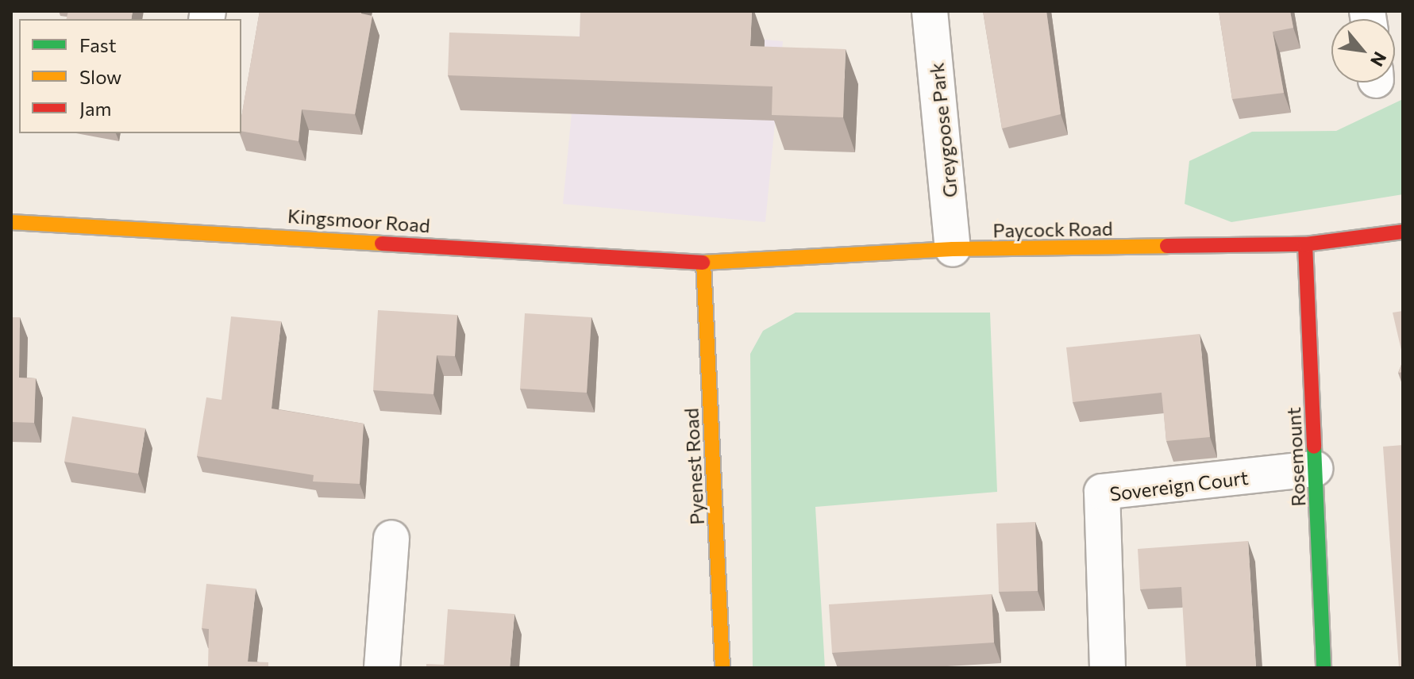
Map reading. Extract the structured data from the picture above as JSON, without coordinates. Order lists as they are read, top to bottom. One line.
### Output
{"streets":{"street":["Greygoose Park","Kingsmoor Road","Paycock Road","Rosemount","Pyenest Road","Sovereign Court"]},"crossings":[["Greygoose Park","Paycock Road"],["Kingsmoor Road","Paycock Road"],["Kingsmoor Road","Pyenest Road"],["Paycock Road","Rosemount"],["Paycock Road","Pyenest Road"],["Rosemount","Sovereign Court"]],"legend":["Fast","Slow","Jam"],"north":"bottom right"}
